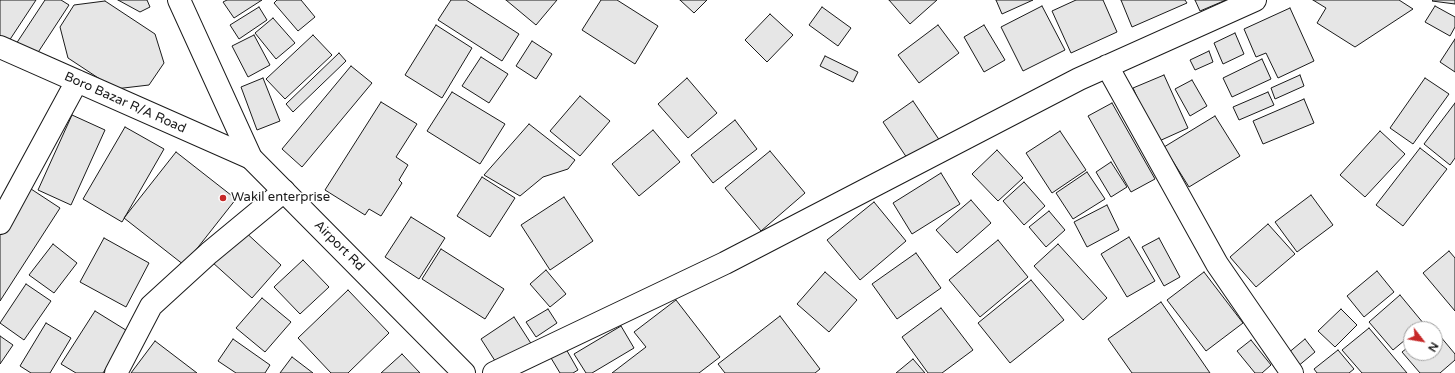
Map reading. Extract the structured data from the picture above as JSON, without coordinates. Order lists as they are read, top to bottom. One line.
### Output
{"streets":{"street":["Boro Bazar R/A Road","Airport Rd"]},"crossings":[["Boro Bazar R/A Road","Airport Rd"]],"places":["Wakil enterprise"],"north":"bottom right"}
